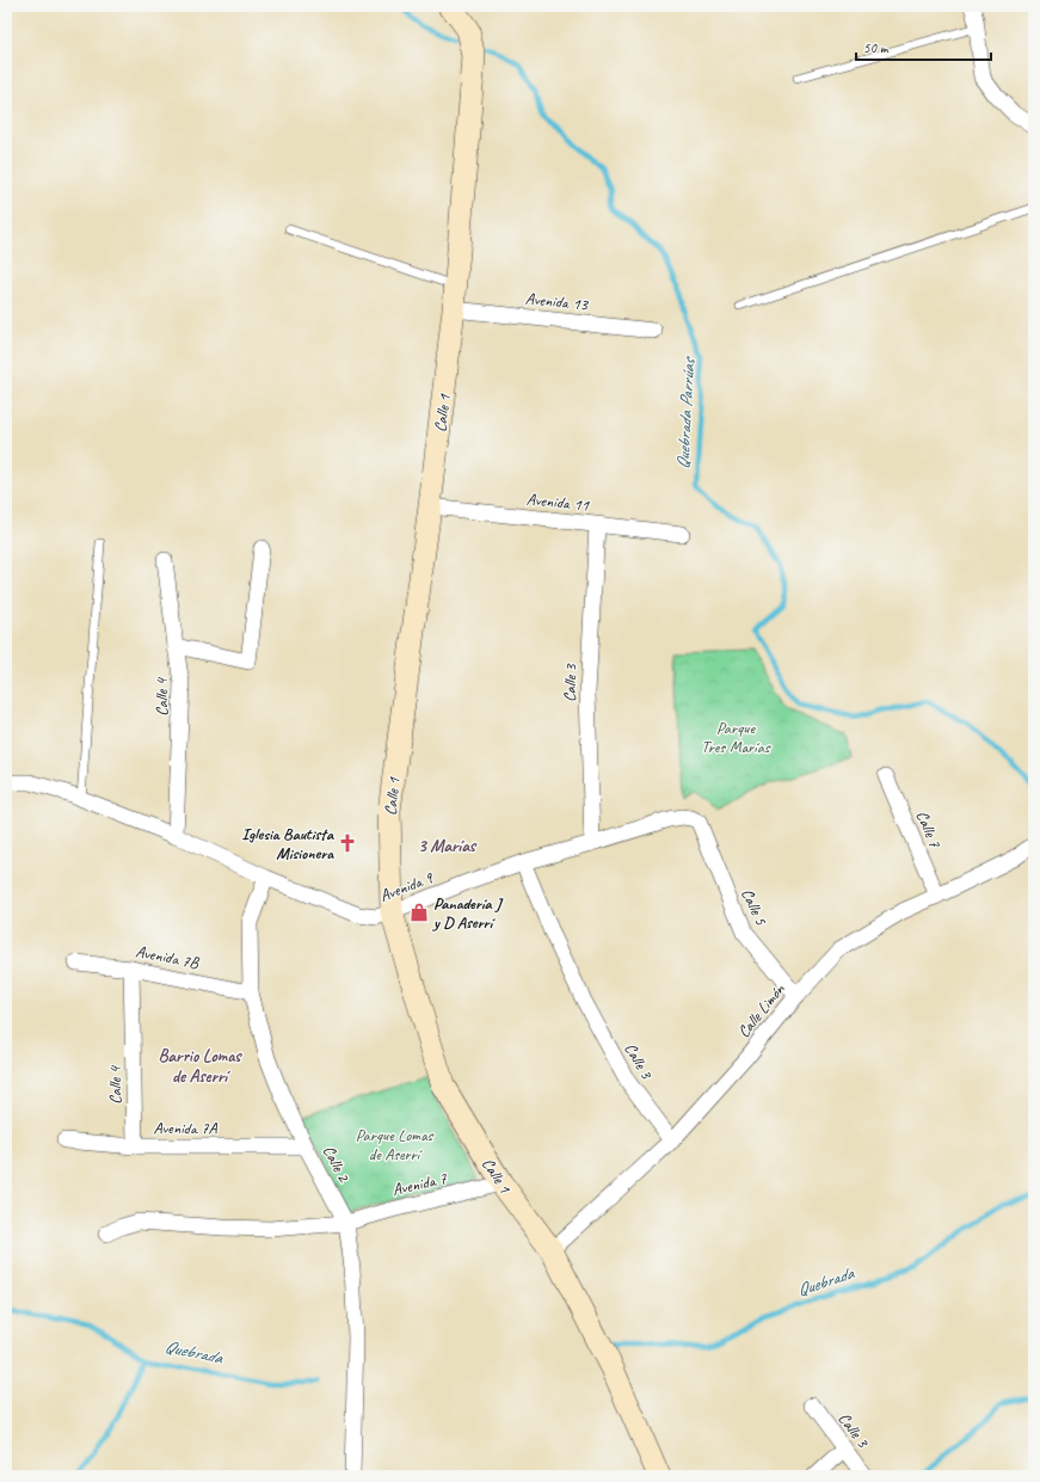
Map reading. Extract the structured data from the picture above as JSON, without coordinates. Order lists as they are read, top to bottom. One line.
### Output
{"streets":{"street":["Avenida 13","Calle 1","Avenida 11","Calle 3","Calle 4","Calle 7","Avenida 9","Calle 5","Avenida 7B","Calle Limón","Avenida 7A","Calle 2","Avenida 7"]},"crossings":[["Avenida 13","Calle 1"],["Calle 1","Avenida 11"],["Calle 1","Avenida 9"],["Calle 1","Calle Limón"],["Calle 1","Avenida 7"],["Avenida 11","Calle 3"],["Calle 3","Avenida 9"],["Calle 3","Calle Limón"],["Calle 4","Avenida 9"],["Calle 4","Avenida 7B"],["Calle 4","Avenida 7A"],["Calle 7","Calle Limón"],["Avenida 9","Calle 5"],["Avenida 9","Calle 2"],["Calle 5","Calle Limón"],["Avenida 7B","Calle 2"],["Avenida 7A","Calle 2"],["Calle 2","Avenida 7"]],"districts":["3 Marías","Barrio Lomas de Aserrí"],"water":["Quebrada Parrúas","Quebrada"],"parks":["Parque Tres Marías","Parque Lomas de Aserrí"],"places":{"church":["Iglesia Bautista Misionera"],"shop":["Panadería J y D Aserrí"]},"scale_bar":"50 m"}
